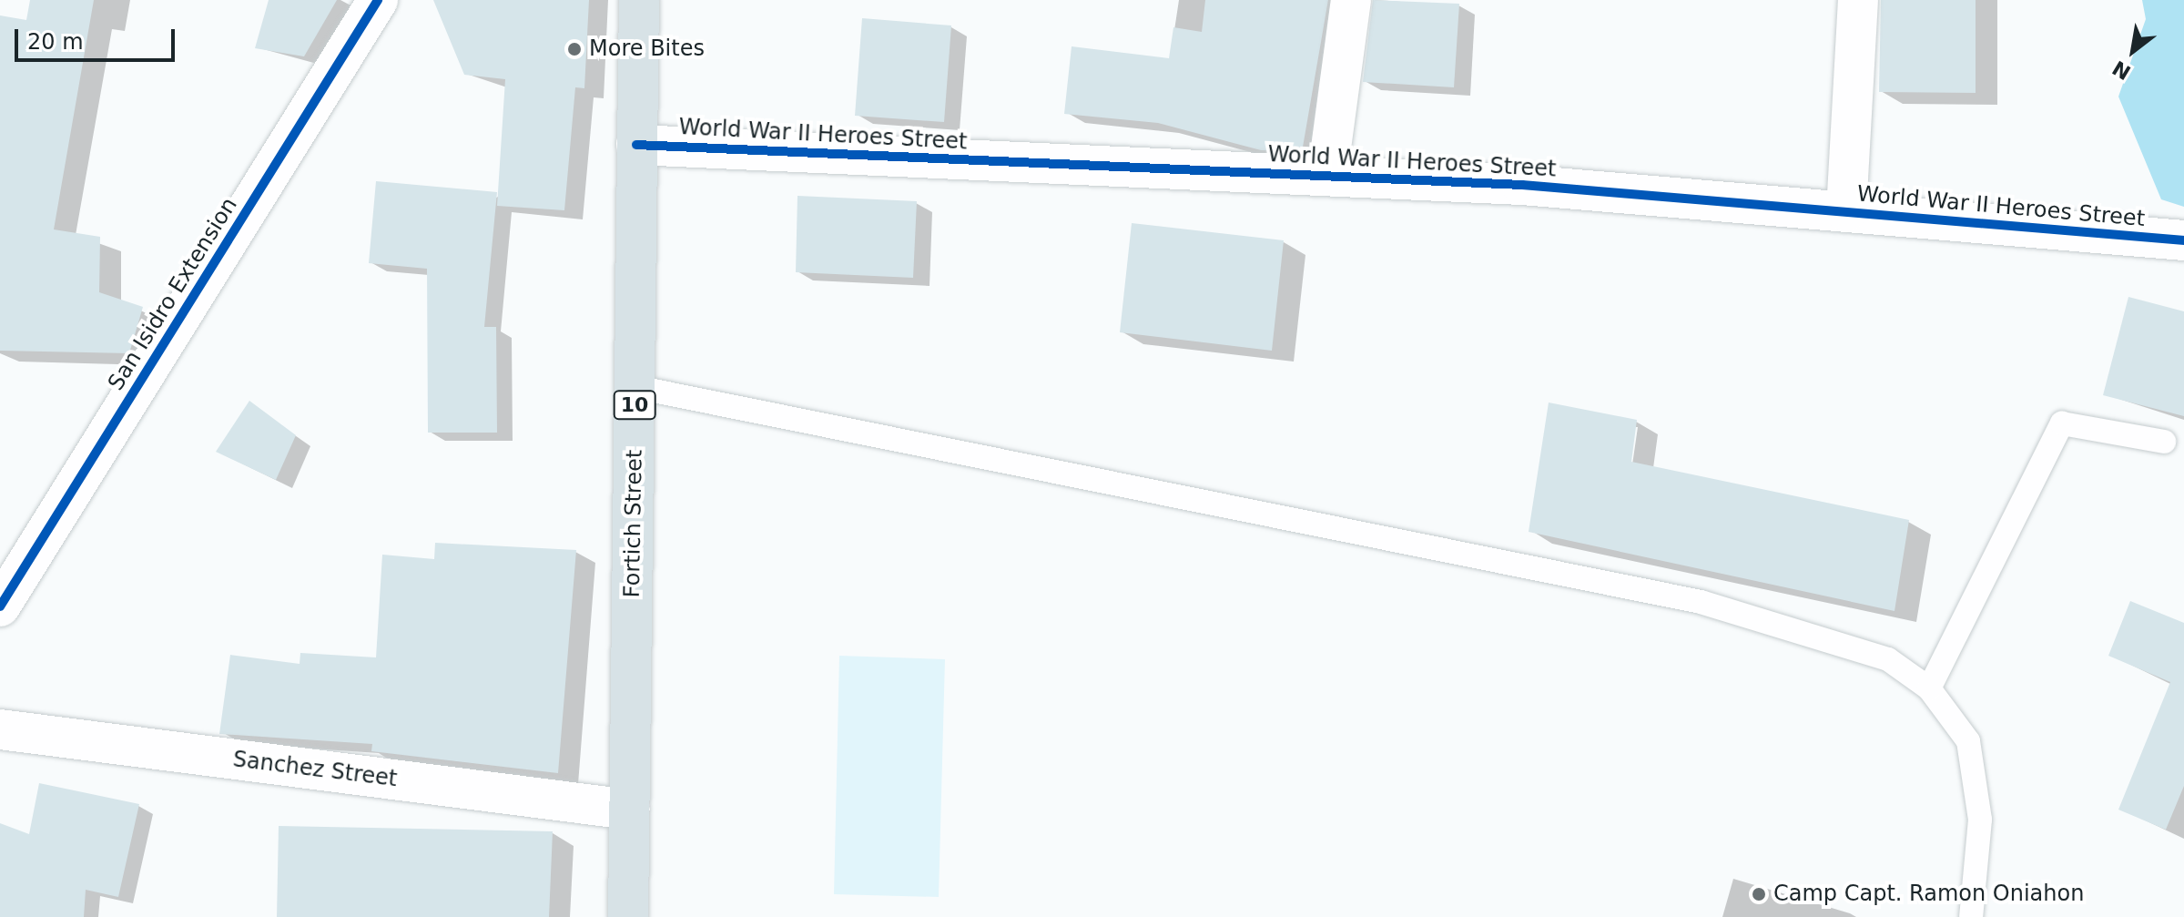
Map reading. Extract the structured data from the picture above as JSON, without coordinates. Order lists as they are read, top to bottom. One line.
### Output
{"streets":{"highway":["10","Fortich Street"],"street":["World War II Heroes Street","San Isidro Extension","Sanchez Street"]},"crossings":[["World War II Heroes Street","Fortich Street"],["Fortich Street","Sanchez Street"]],"places":["More Bites","Camp Capt. Ramon Oniahon"],"scale_bar":"20 m","north":"bottom left"}
